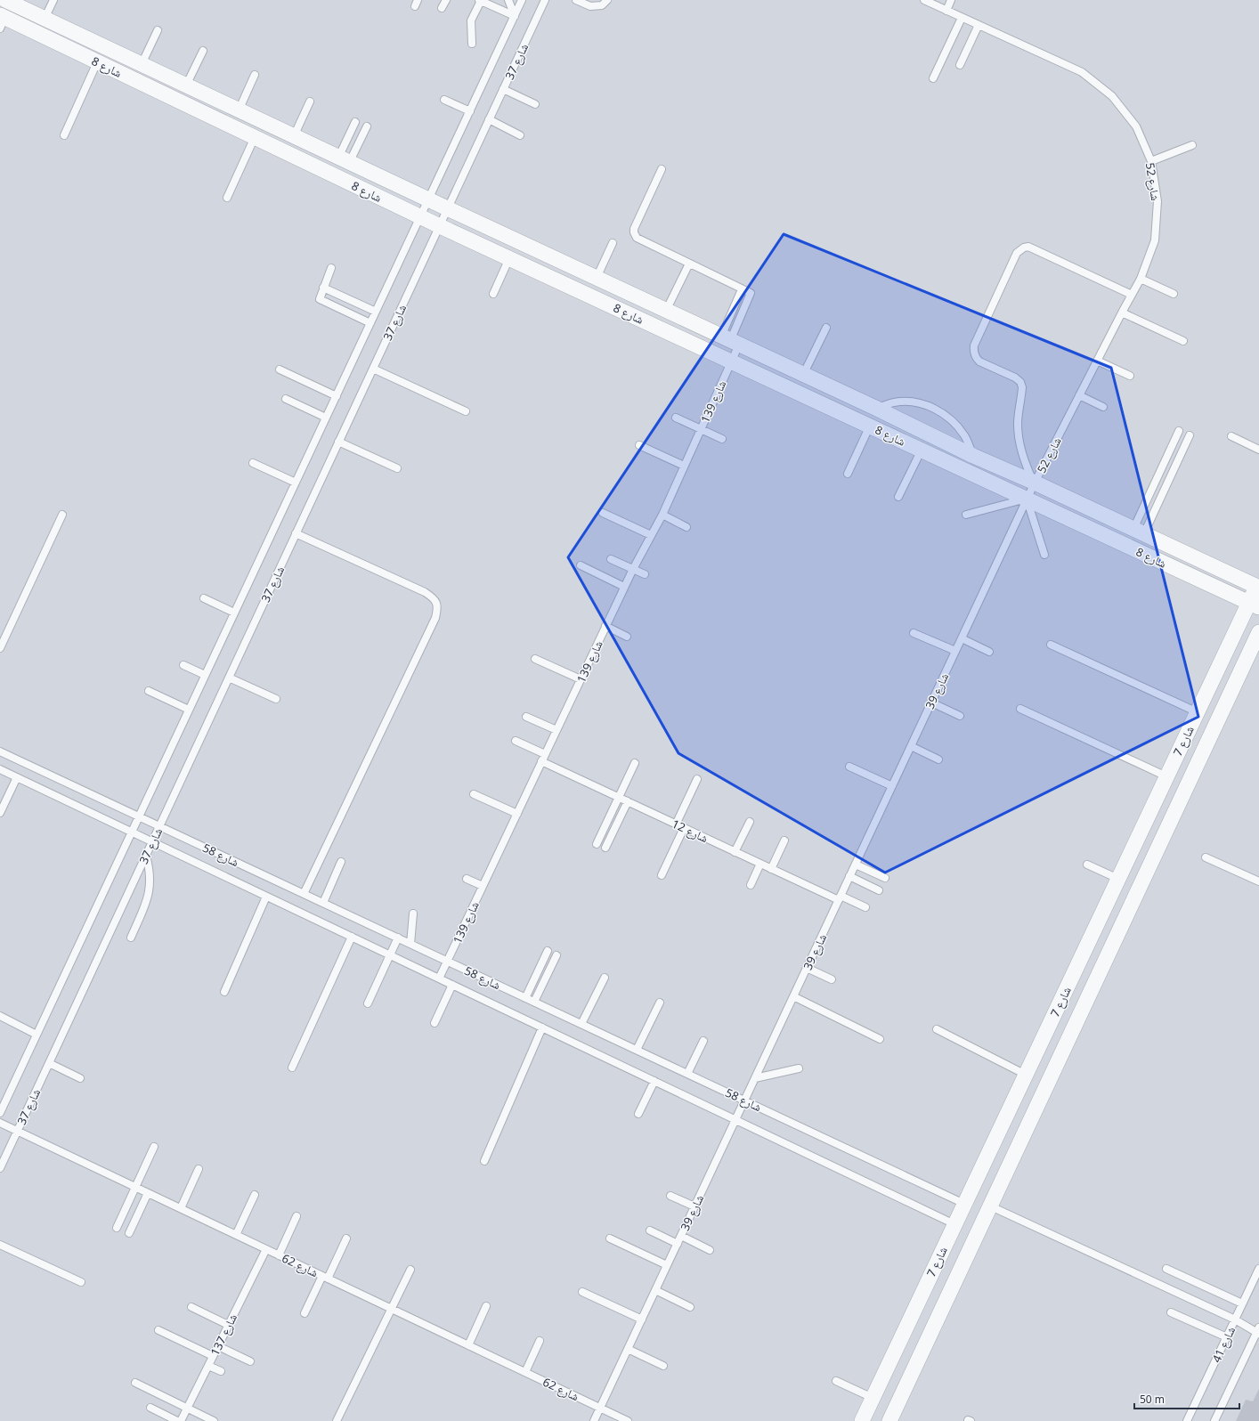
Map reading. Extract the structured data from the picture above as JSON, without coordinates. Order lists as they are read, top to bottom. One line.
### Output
{"streets":{"street":["شارع 8","شارع 7"],"lane":["شارع 37","شارع 52","شارع 139","شارع 39","شارع 12","شارع 58","شارع 62","شارع 137","شارع 41"]},"crossings":[["شارع 37","شارع 8"],["شارع 37","شارع 58"],["شارع 37","شارع 62"],["شارع 8","شارع 52"],["شارع 8","شارع 139"],["شارع 8","شارع 39"],["شارع 8","شارع 7"],["شارع 52","شارع 39"],["شارع 139","شارع 12"],["شارع 139","شارع 58"],["شارع 39","شارع 12"],["شارع 39","شارع 58"],["شارع 39","شارع 62"],["شارع 7","شارع 58"],["شارع 62","شارع 137"]],"scale_bar":"50 m"}
